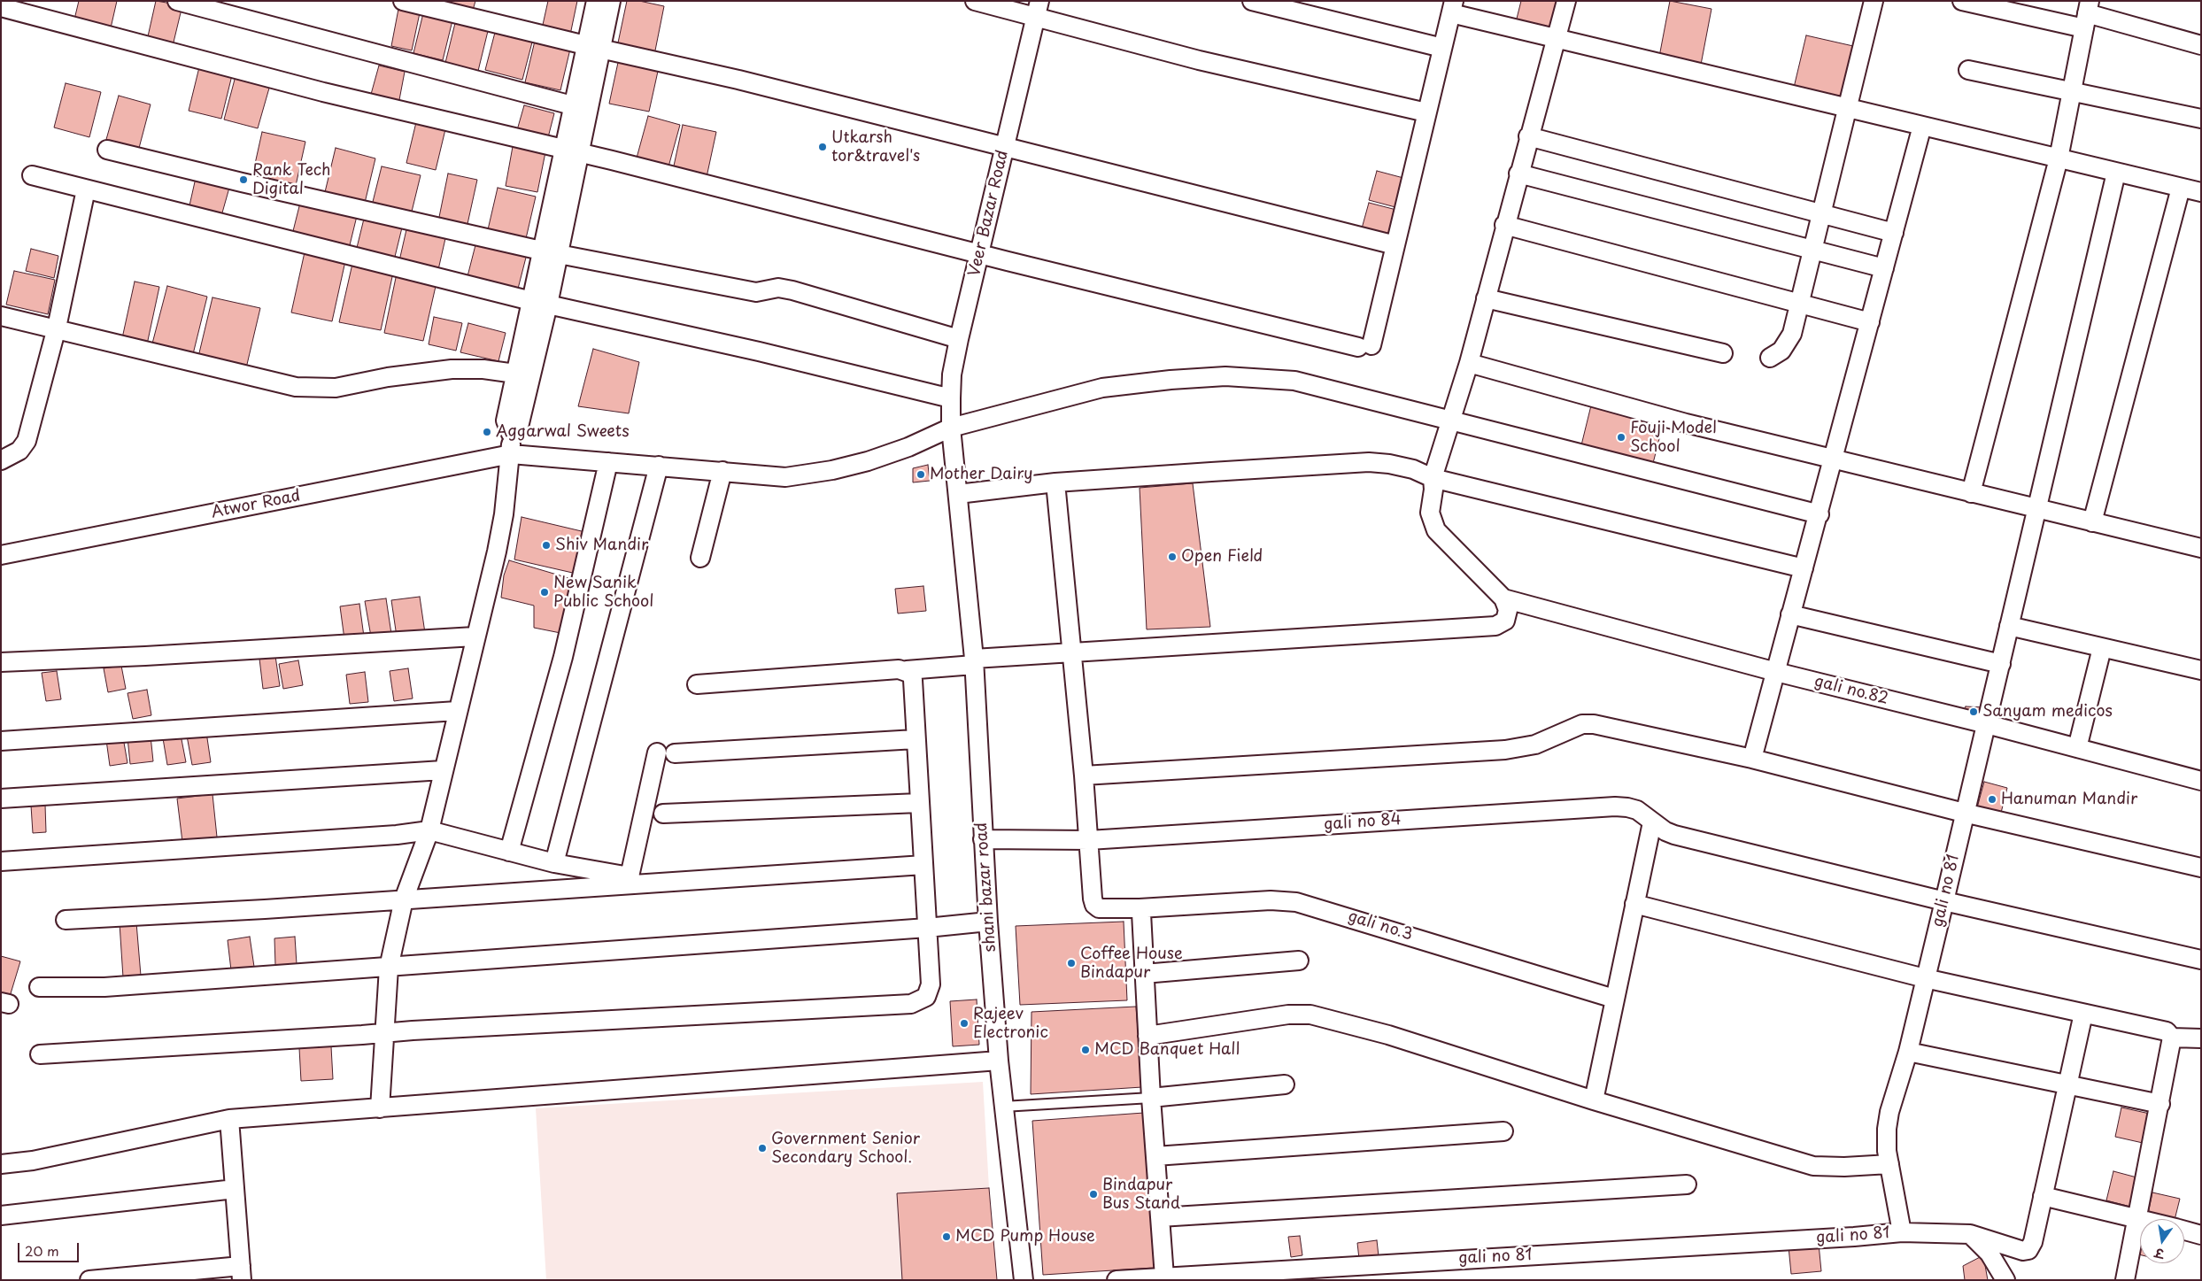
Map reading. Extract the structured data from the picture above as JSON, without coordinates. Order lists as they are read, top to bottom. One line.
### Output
{"streets":{"street":["Veer Bazar Road","Atwor Road","gali no.82","gali no 84","shani bazar road","gali no 81","gali no.3"]},"crossings":[["Veer Bazar Road","Atwor Road"],["Veer Bazar Road","shani bazar road"],["gali no.82","gali no 81"],["gali no 84","shani bazar road"],["gali no 84","gali no.3"]],"places":["Utkarsh tor&travel's","Rank Tech Digital","Aggarwal Sweets","Fouji Model School","Mother Dairy","Shiv Mandir","Open Field","New Sanik Public School","Sanyam medicos","Hanuman Mandir","Coffee House Bindapur","Rajeev Electronic","MCD Banquet Hall","Government Senior Secondary School.","Bindapur Bus Stand","MCD Pump House"],"scale_bar":"20 m","north":"bottom"}
